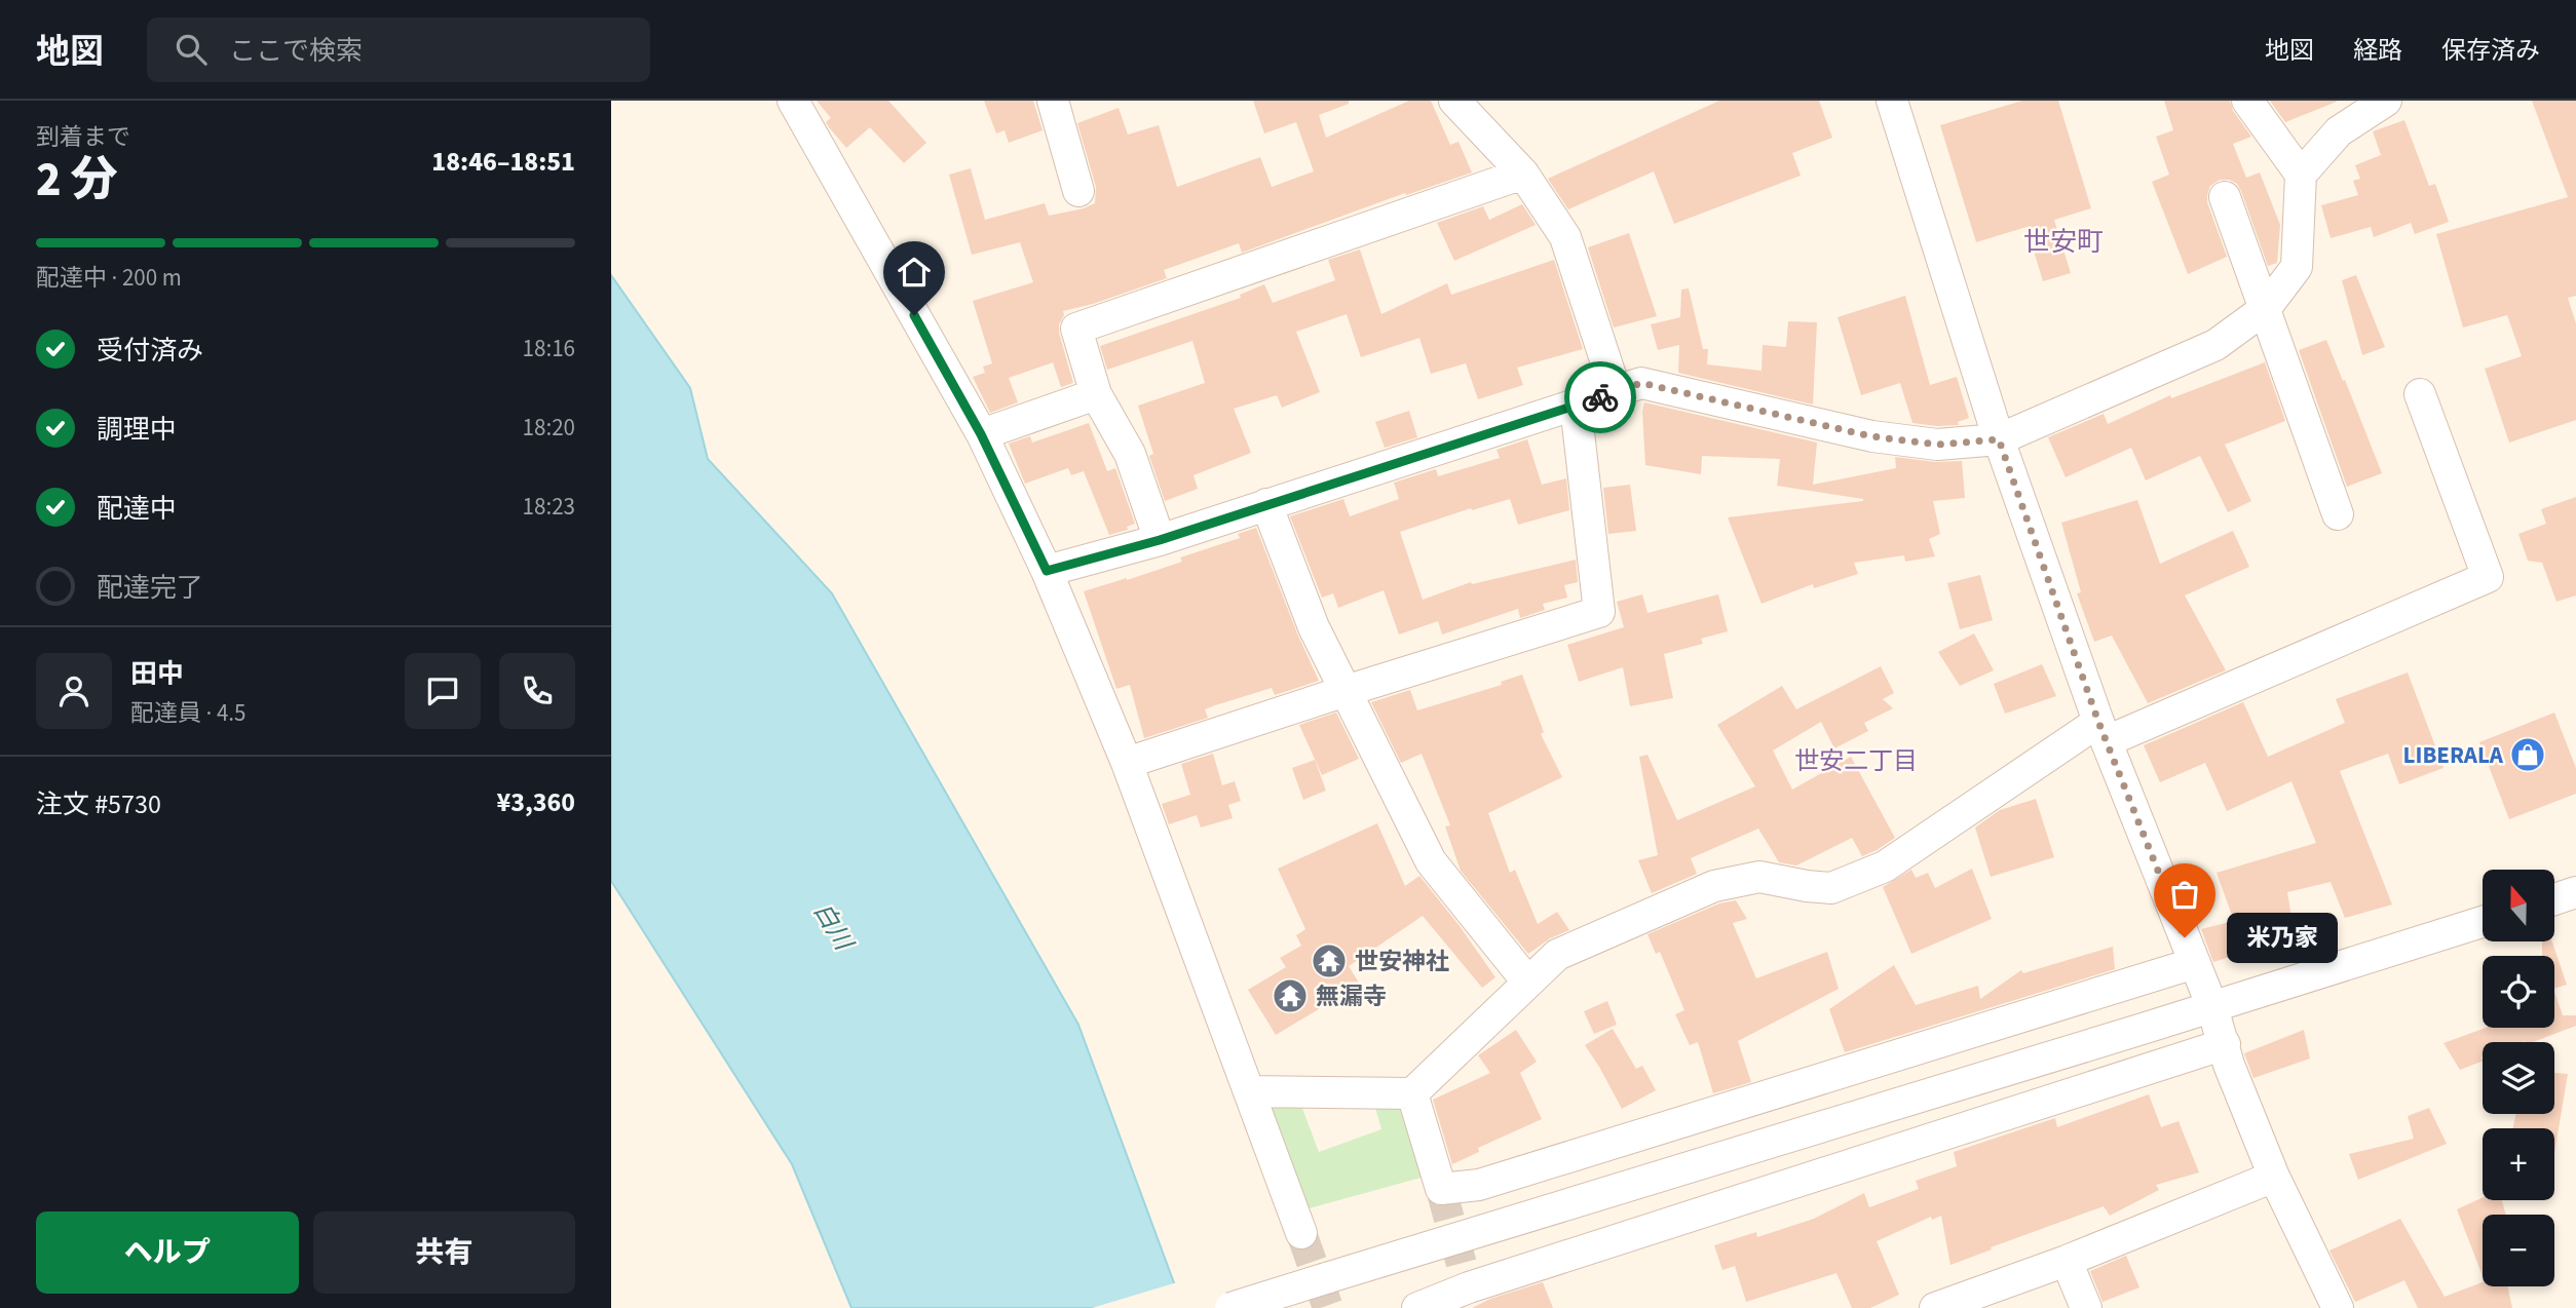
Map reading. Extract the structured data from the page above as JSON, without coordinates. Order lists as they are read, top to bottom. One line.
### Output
{"districts":["世安町","世安二丁目"],"water":["白川"],"places":{"shop":["LIBERALA"],"other":["米乃家"],"temple":["世安神社","無漏寺"]},"north":"top","page":{"header":"地図","search":"ここで検索","nav":["地図","経路","保存済み"],"heading":["2 分","到着まで","18:46–18:51"],"panel":["田中","配達員 · 4.5","注文 #5730","¥3,360"],"bar":"配達中 · 200 m","list":[["受付済み","18:16"],["調理中","18:20"],["配達中","18:23"],"配達完了"],"map_buttons":["+","−"],"bubble":"米乃家","buttons":["ヘルプ","共有"]}}
